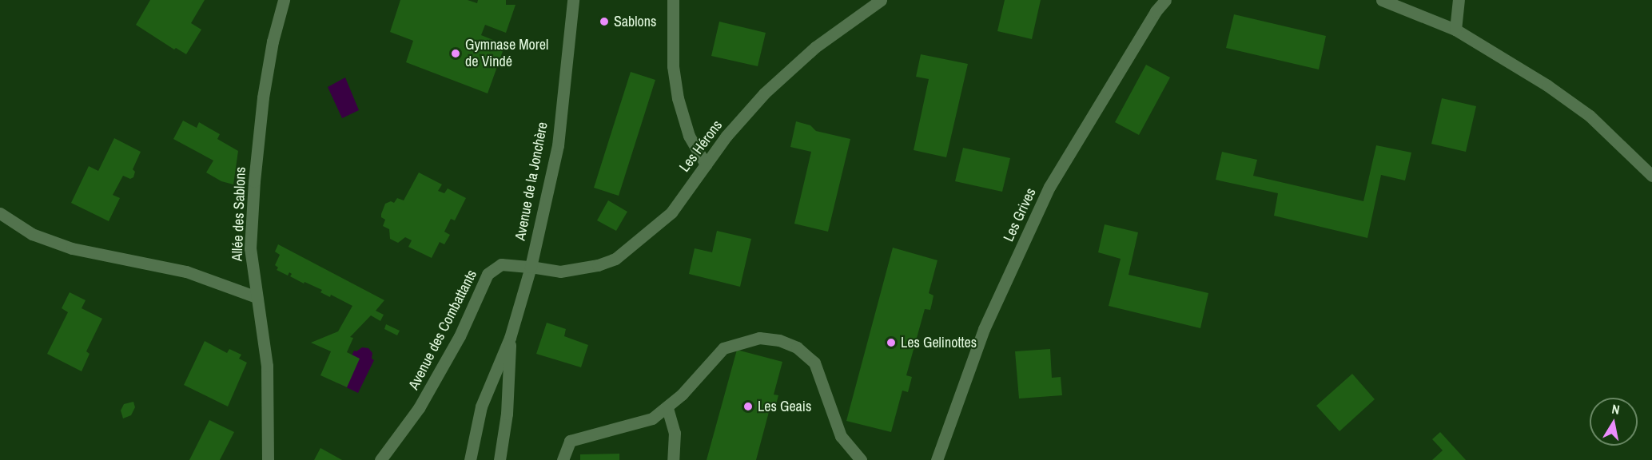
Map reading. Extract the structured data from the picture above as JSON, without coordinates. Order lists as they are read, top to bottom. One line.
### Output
{"streets":{"street":["Les Hérons","Avenue de la Jonchère","Allée des Sablons","Les Grives","Avenue des Combattants"]},"crossings":[["Les Hérons","Avenue de la Jonchère"],["Les Hérons","Avenue des Combattants"],["Avenue de la Jonchère","Avenue des Combattants"]],"places":["Sablons","Gymnase Morel de Vindé","Les Gelinottes","Les Geais"],"north":"top"}
